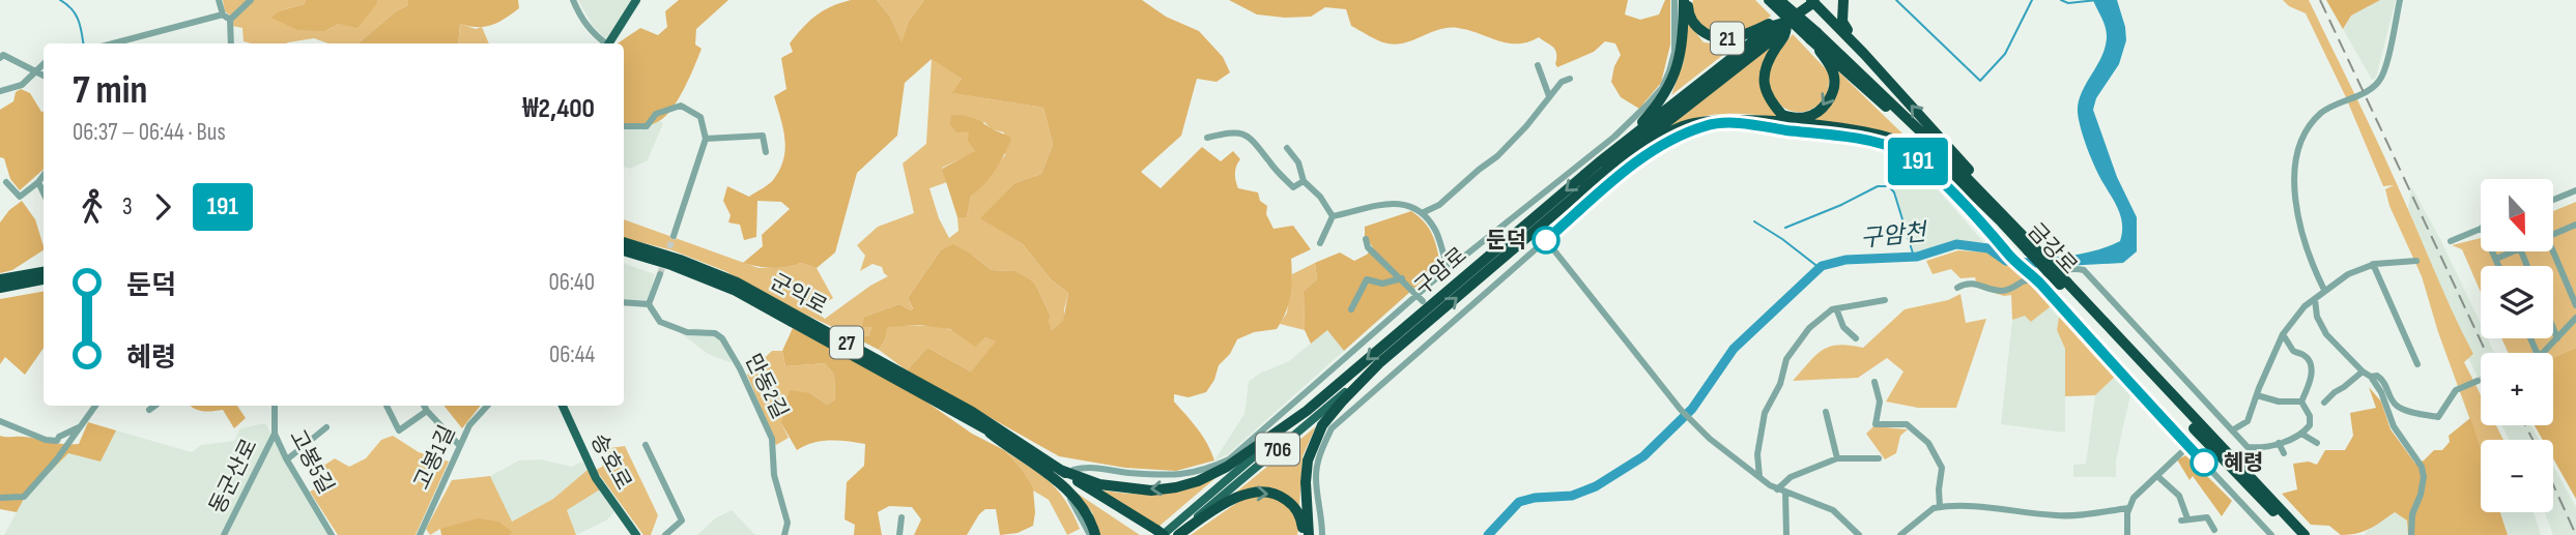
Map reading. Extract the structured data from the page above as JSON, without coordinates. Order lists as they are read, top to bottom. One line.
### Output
{"streets":{"highway":["21","금강로","구암로","군익로","27"],"main road":["706","송호로"],"street":["만동2길","고봉1길","고봉5길","동군산로"]},"crossings":[["21","구암로"],["구암로","27"],["군익로","27"],["고봉5길","동군산로"]],"water":["구암천"],"places":["둔덕","혜령"],"lines":["bus line 191"],"north":"bottom","page":{"on_map":"191","heading":["7 min","06:37 – 06:44 · Bus","₩2,400"],"legs":["3","191"],"map_buttons":["+","−"],"list":[{"name":"둔덕","value":"06:40"},{"name":"혜령","value":"06:44"}]}}
